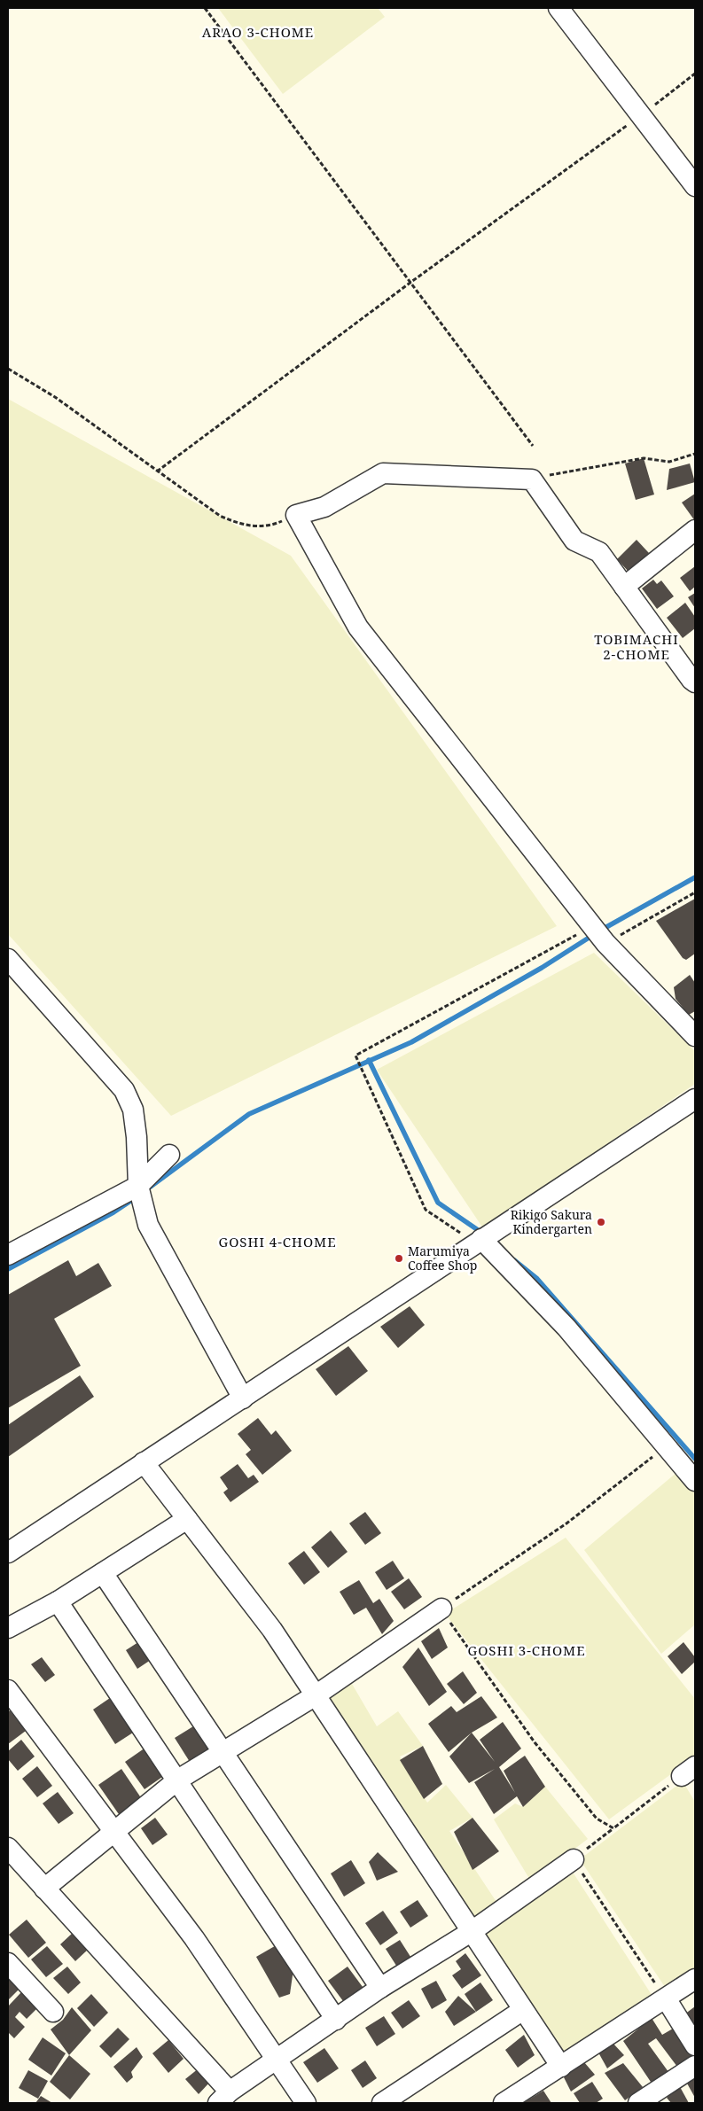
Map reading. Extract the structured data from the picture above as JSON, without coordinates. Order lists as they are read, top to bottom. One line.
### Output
{"districts":["ARAO 3-CHOME","TOBIMACHI 2-CHOME","GOSHI 4-CHOME","GOSHI 3-CHOME"],"places":["Rikigo Sakura Kindergarten","Marumiya Coffee Shop"]}
